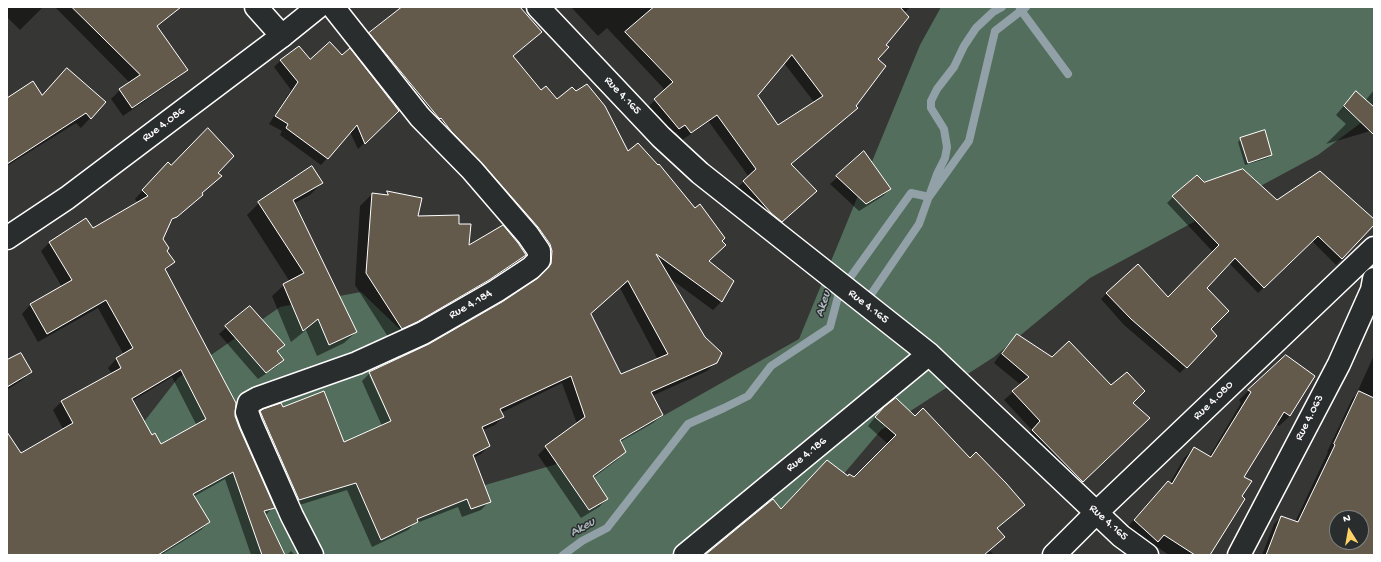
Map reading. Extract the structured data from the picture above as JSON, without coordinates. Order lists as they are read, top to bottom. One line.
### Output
{"streets":{"street":["Rue 4.165","Rue 4.086","Rue 4.184","Rue 4.080","Rue 4.063","Rue 4.186"]},"crossings":[["Rue 4.165","Rue 4.080"],["Rue 4.165","Rue 4.186"]],"water":["Akeu"],"north":"top"}
